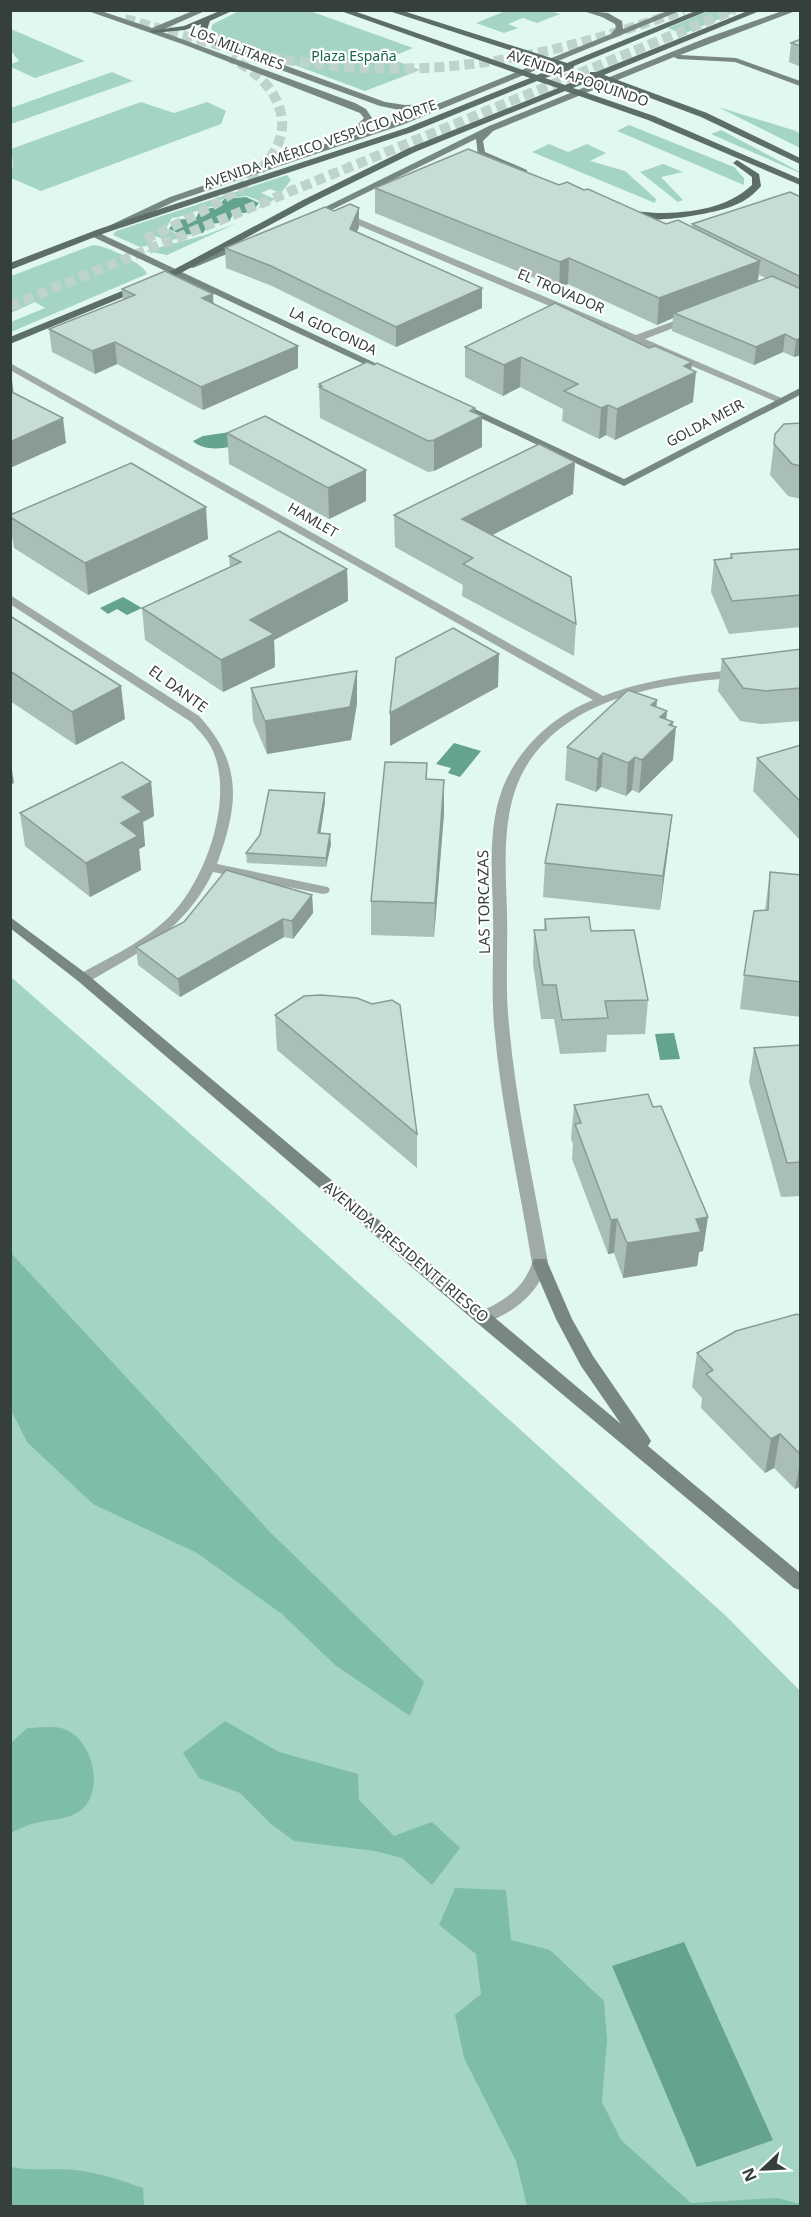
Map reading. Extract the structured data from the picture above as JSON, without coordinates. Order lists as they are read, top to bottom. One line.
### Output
{"streets":{"main road":["LOS MILITARES","AVENIDA APOQUINDO","AVENIDA AMÉRICO VESPUCIO NORTE","LA GIOCONDA","GOLDA MEIR","AVENIDA PRESIDENTE RIESCO"],"street":["EL TROVADOR","HAMLET","EL DANTE","LAS TORCAZAS"]},"crossings":[["LOS MILITARES","AVENIDA AMÉRICO VESPUCIO NORTE"],["AVENIDA AMÉRICO VESPUCIO NORTE","LA GIOCONDA"],["EL TROVADOR","GOLDA MEIR"],["HAMLET","LAS TORCAZAS"],["EL DANTE","AVENIDA PRESIDENTE RIESCO"]],"parks":["Plaza España"],"north":"bottom left"}
